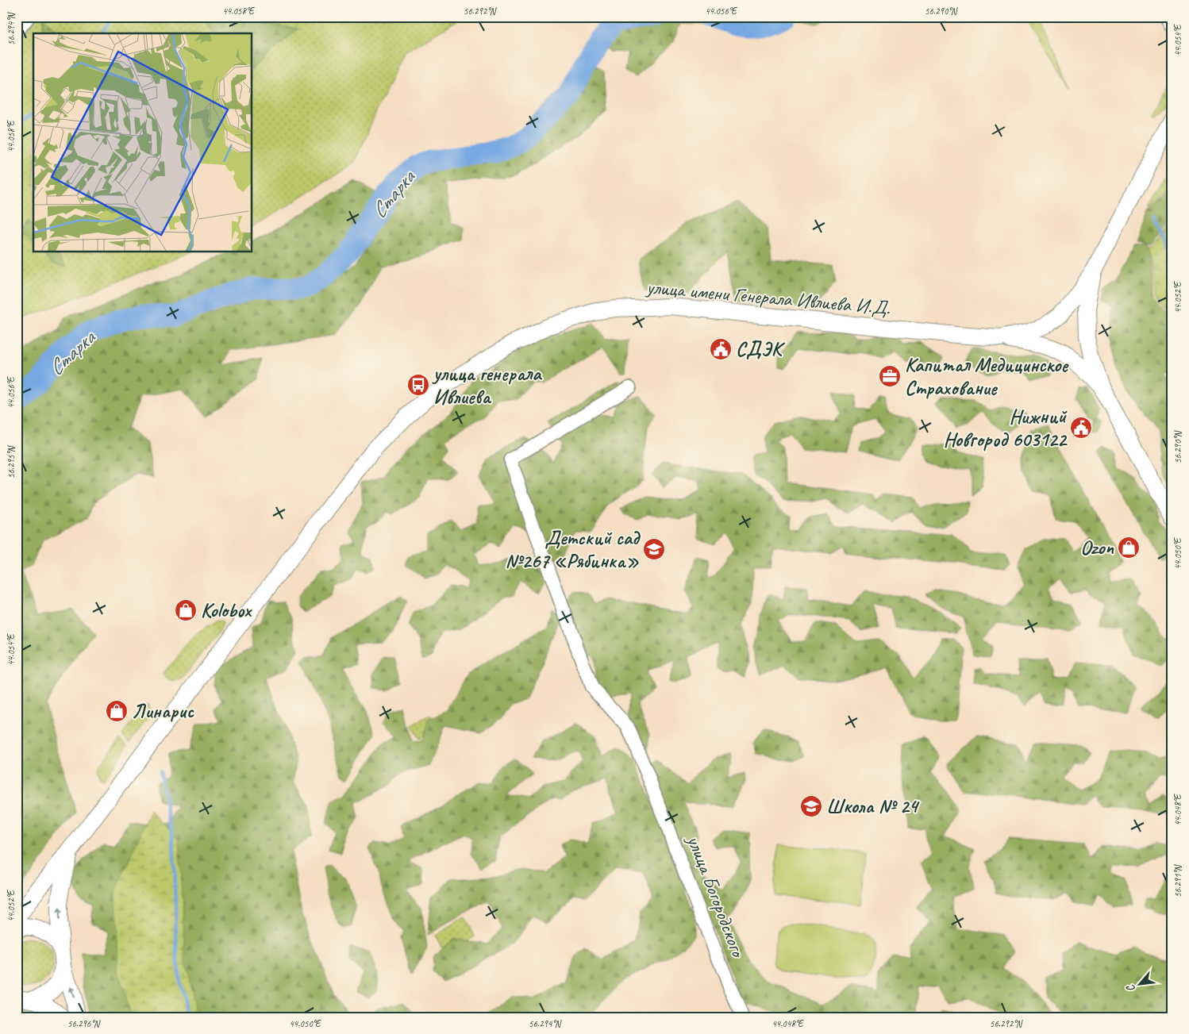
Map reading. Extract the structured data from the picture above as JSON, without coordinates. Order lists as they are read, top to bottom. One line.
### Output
{"streets":{"street":["улица имени Генерала Ивлиева И.Д.","улица Богородского"]},"water":["Старка"],"places":{"public building":["СДЭК","Нижний Новгород 603122"],"office":["Капитал Медицинское Страхование"],"bus stop":["улица генерала Ивлиева"],"shop":["Ozon","Kolobox","Линарис"],"school or university":["Детский сад №267 «Рябинка»","Школа № 24"]},"north":"bottom left","coordinates":["44.058°E","56.292°N","44.056°E","56.290°N","56.294°N","44.054°E","44.052°E","56.295°N","44.050°E","44.048°E","56.291°N","56.296°N"]}
